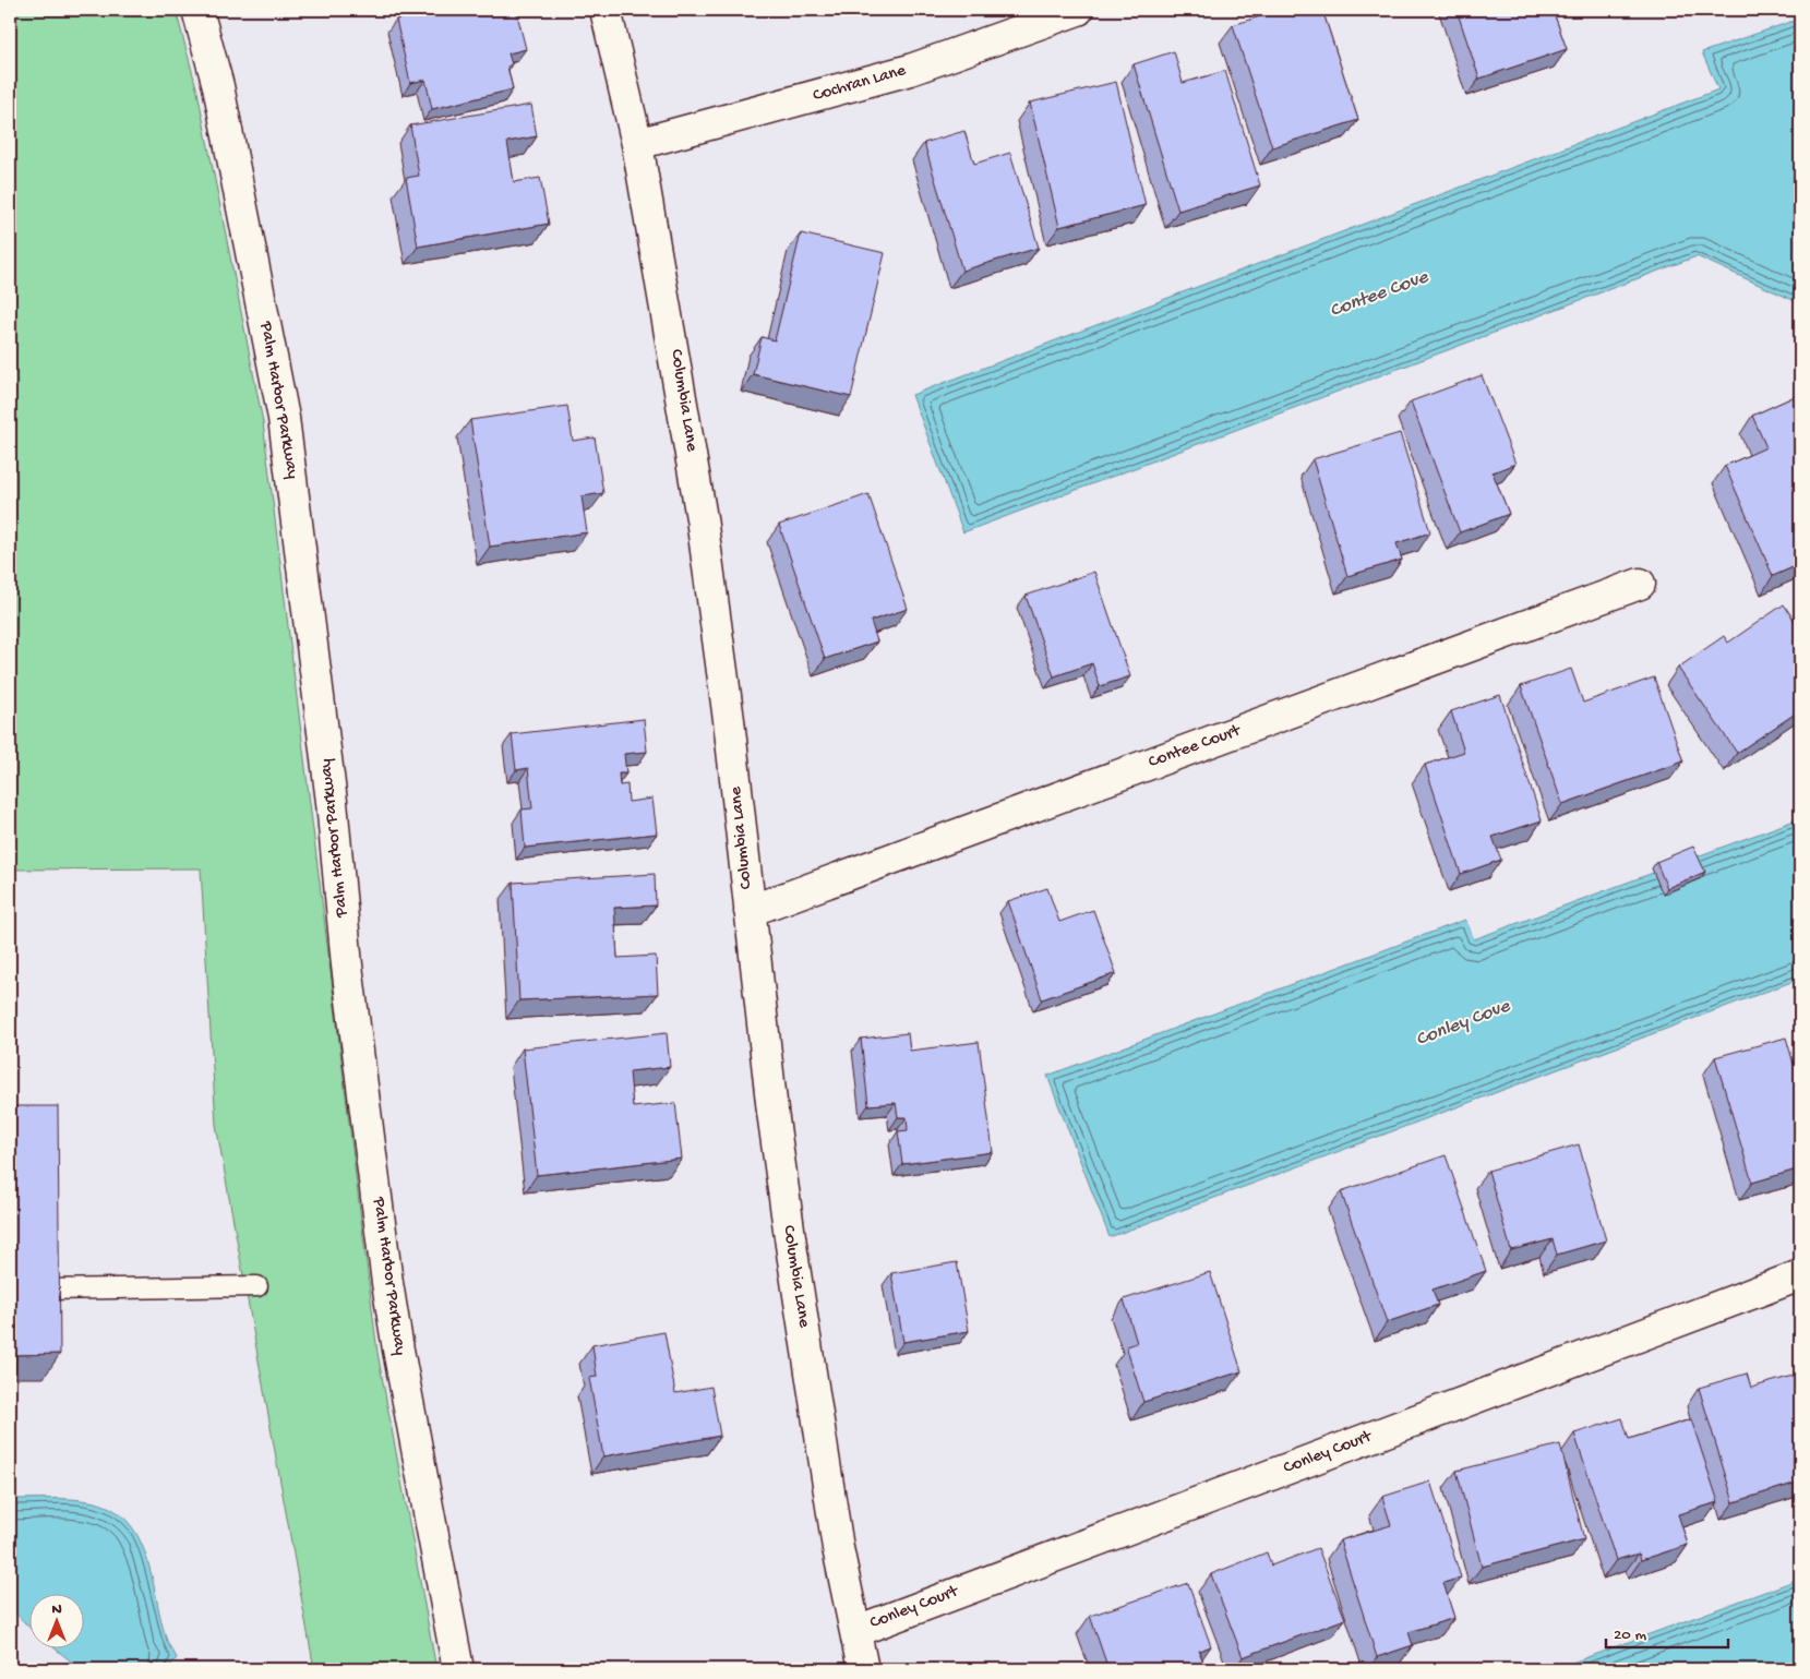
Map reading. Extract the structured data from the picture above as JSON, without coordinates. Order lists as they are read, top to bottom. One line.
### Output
{"streets":{"street":["Cochran Lane","Palm Harbor Parkway","Columbia Lane","Contee Court","Conley Court"]},"crossings":[["Cochran Lane","Columbia Lane"],["Columbia Lane","Contee Court"],["Columbia Lane","Conley Court"]],"water":["Contee Cove","Conley Cove"],"scale_bar":"20 m","north":"top"}
